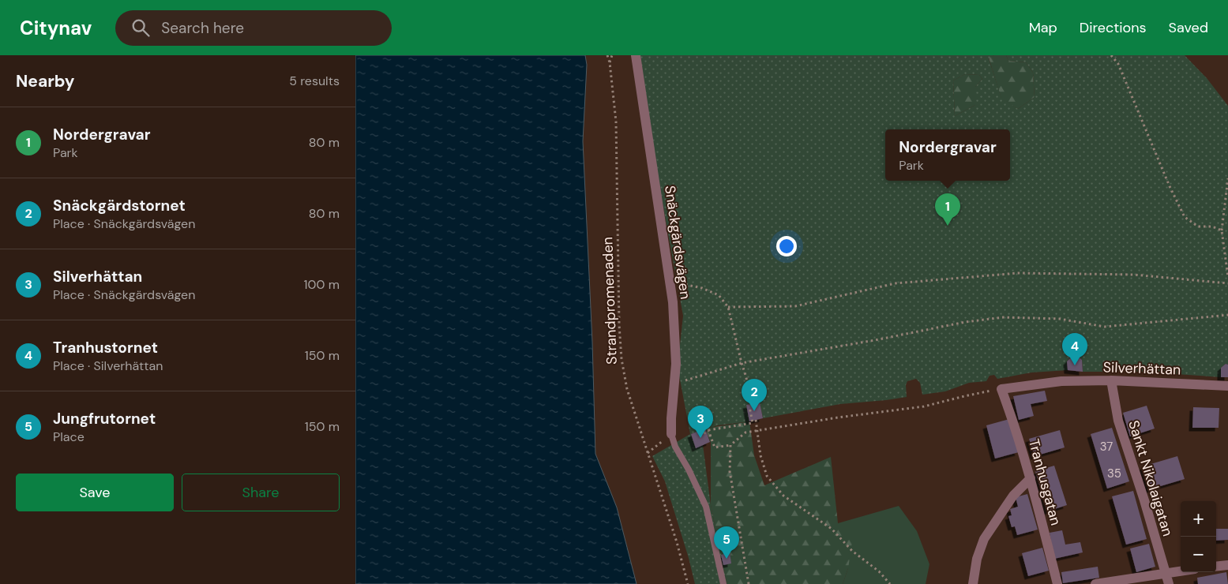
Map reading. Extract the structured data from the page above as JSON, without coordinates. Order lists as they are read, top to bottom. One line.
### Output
{"streets":{"street":["Snäckgärdsvägen","Silverhättan","Sankt Nikolaigatan","Tranhusgatan"],"path":["Strandpromenaden"]},"crossings":[["Silverhättan","Sankt Nikolaigatan"],["Silverhättan","Tranhusgatan"]],"house_numbers":["37","35"],"page":{"header":"Citynav","search":"Search here","nav":["Map","Directions","Saved"],"heading":["Nearby","5 results"],"list":[{"mark":"1","name":"Nordergravar","note":"Park","value":"80 m"},{"mark":"2","name":"Snäckgärdstornet","note":"Place · Snäckgärdsvägen","value":"80 m"},{"mark":"3","name":"Silverhättan","note":"Place · Snäckgärdsvägen","value":"100 m"},{"mark":"4","name":"Tranhustornet","note":"Place · Silverhättan","value":"150 m"},{"mark":"5","name":"Jungfrutornet","note":"Place","value":"150 m"}],"popup":["Nordergravar","Park"],"pins":["1","4","2","3","5"],"buttons":["Save","Share"],"map_buttons":["+","−"]}}
